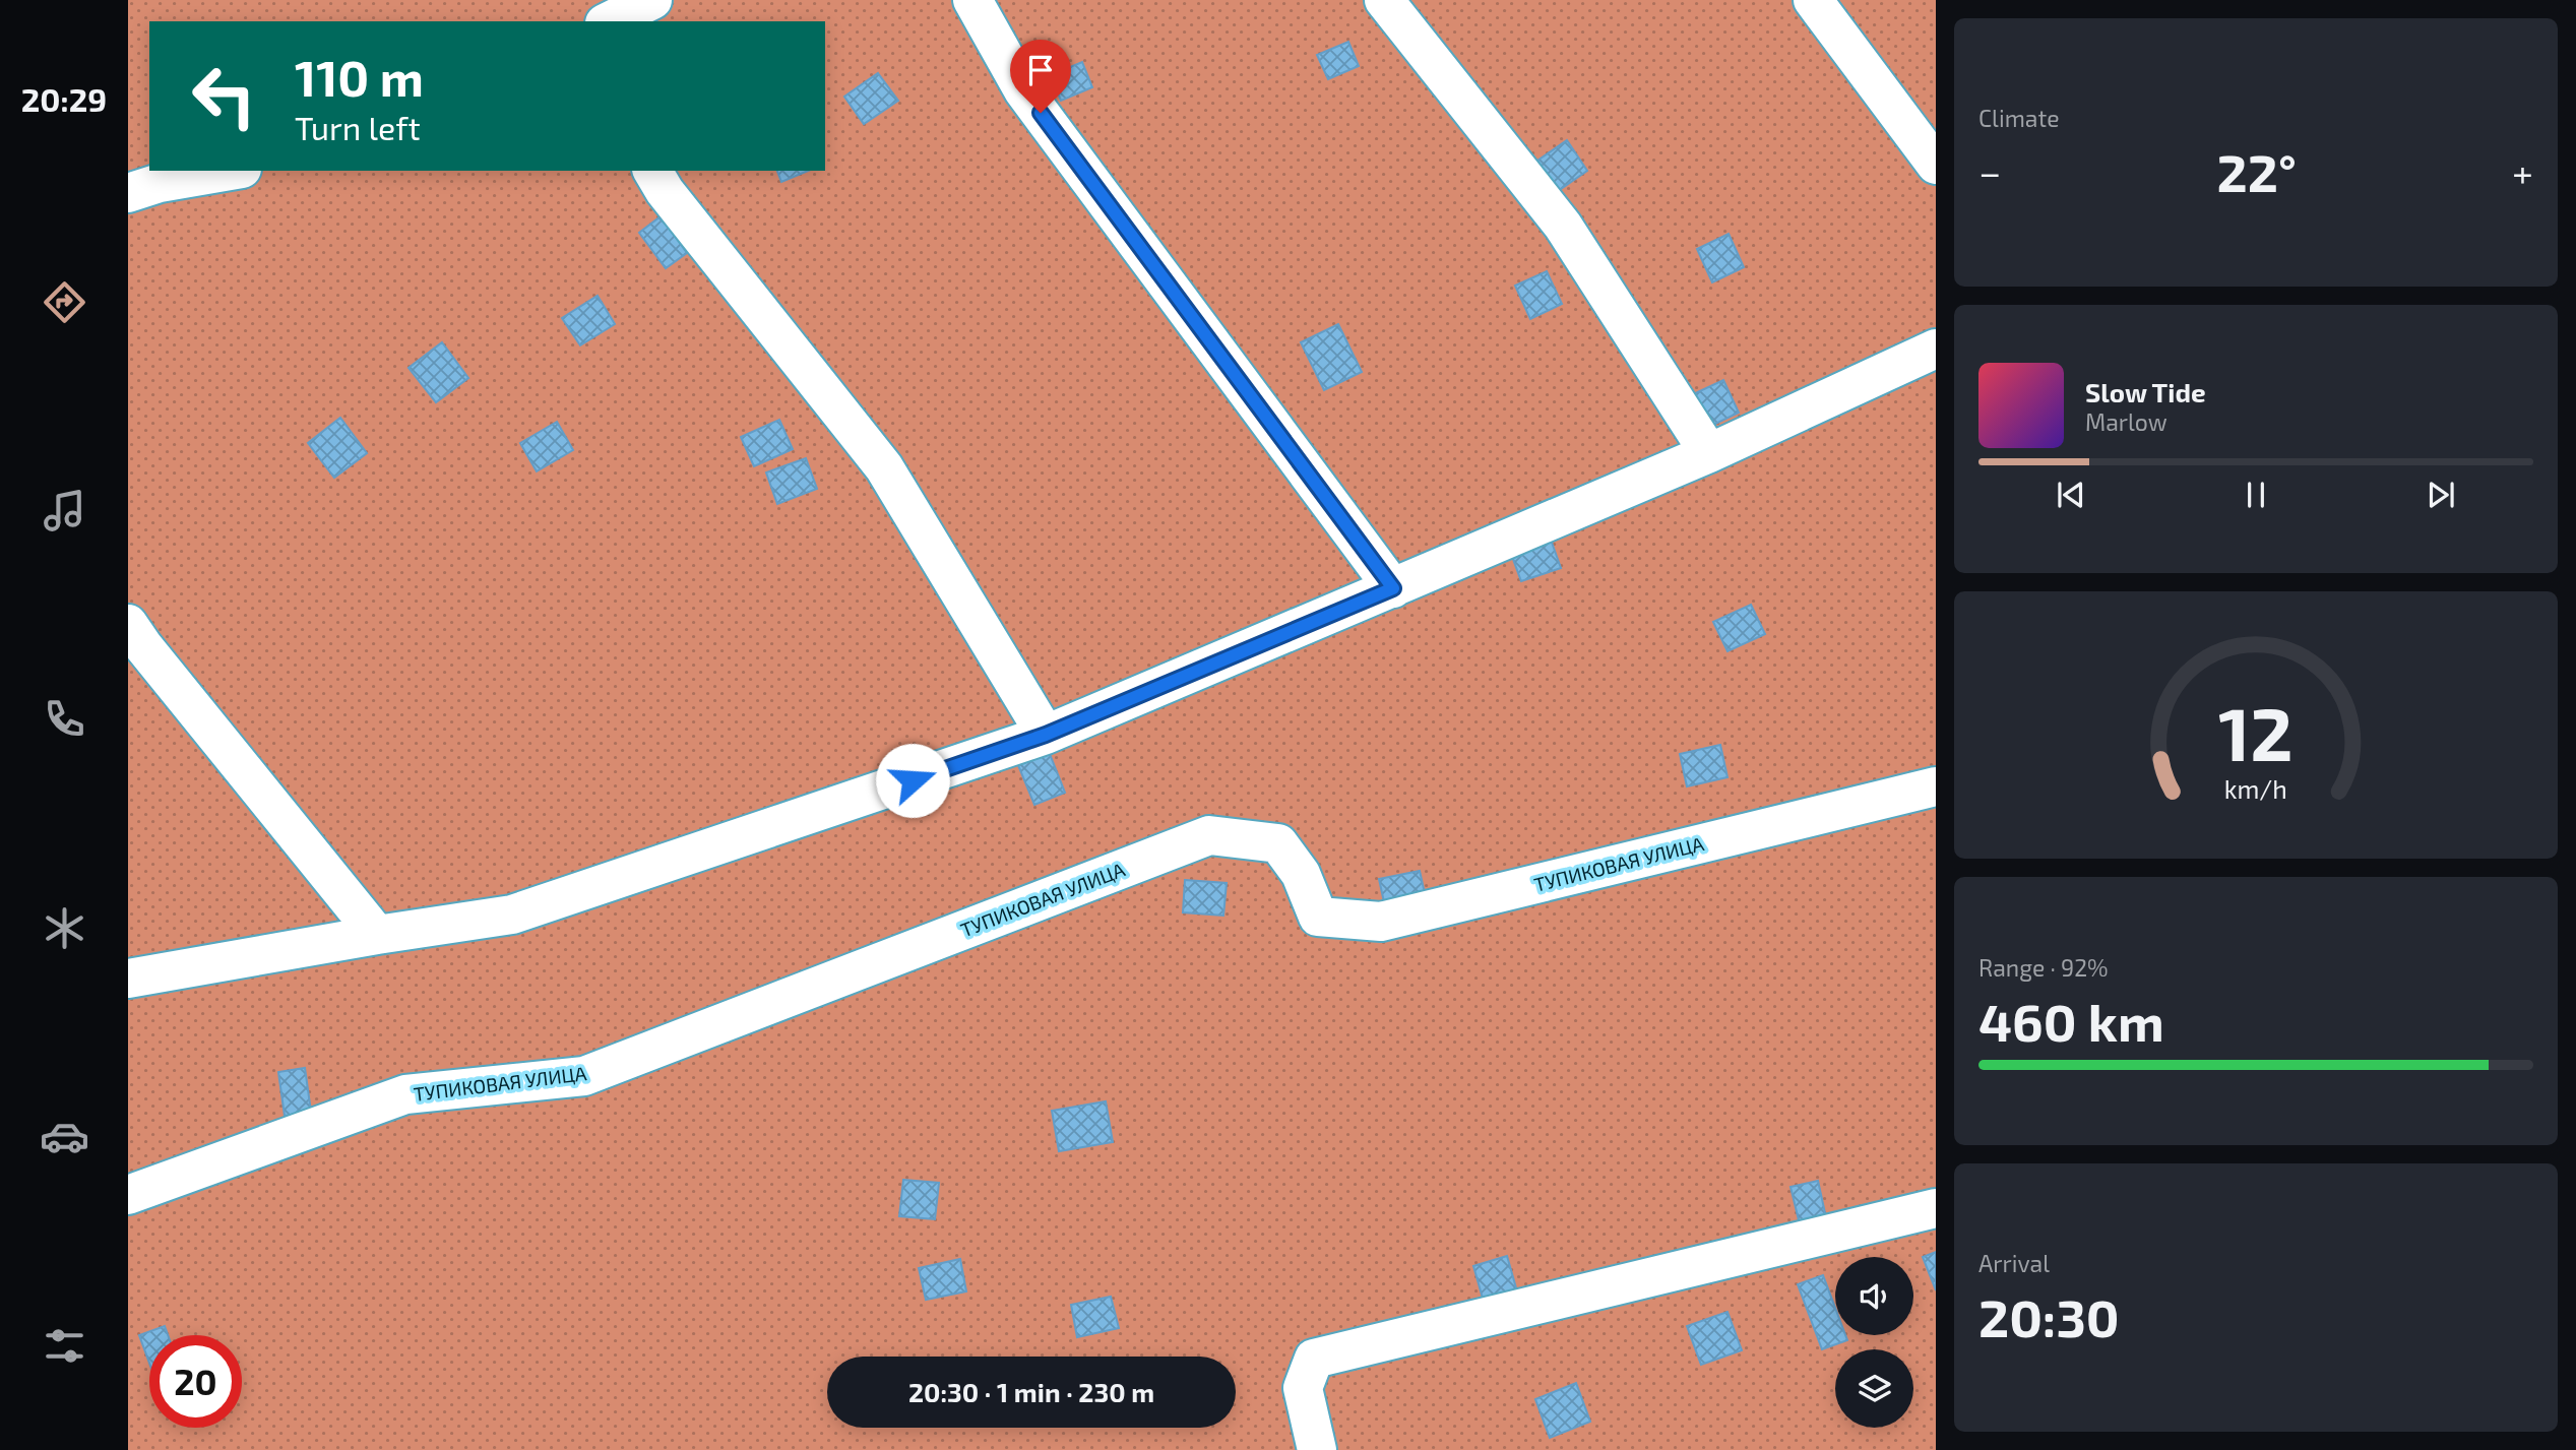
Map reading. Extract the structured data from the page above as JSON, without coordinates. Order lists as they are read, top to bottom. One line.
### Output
{"streets":{"lane":["ТУПИКОВАЯ УЛИЦА"]},"page":{"tabs":"20:29","tile":["Climate",["Range · 92%","460 km"],["Arrival","20:30"]],"turn":["110 m","Turn left"],"heat":["−","22°","+"],"song":["Slow Tide","Marlow"],"limit":"20","trip":"20:30 · 1 min · 230 m","gauge":["12","km/h"]}}
